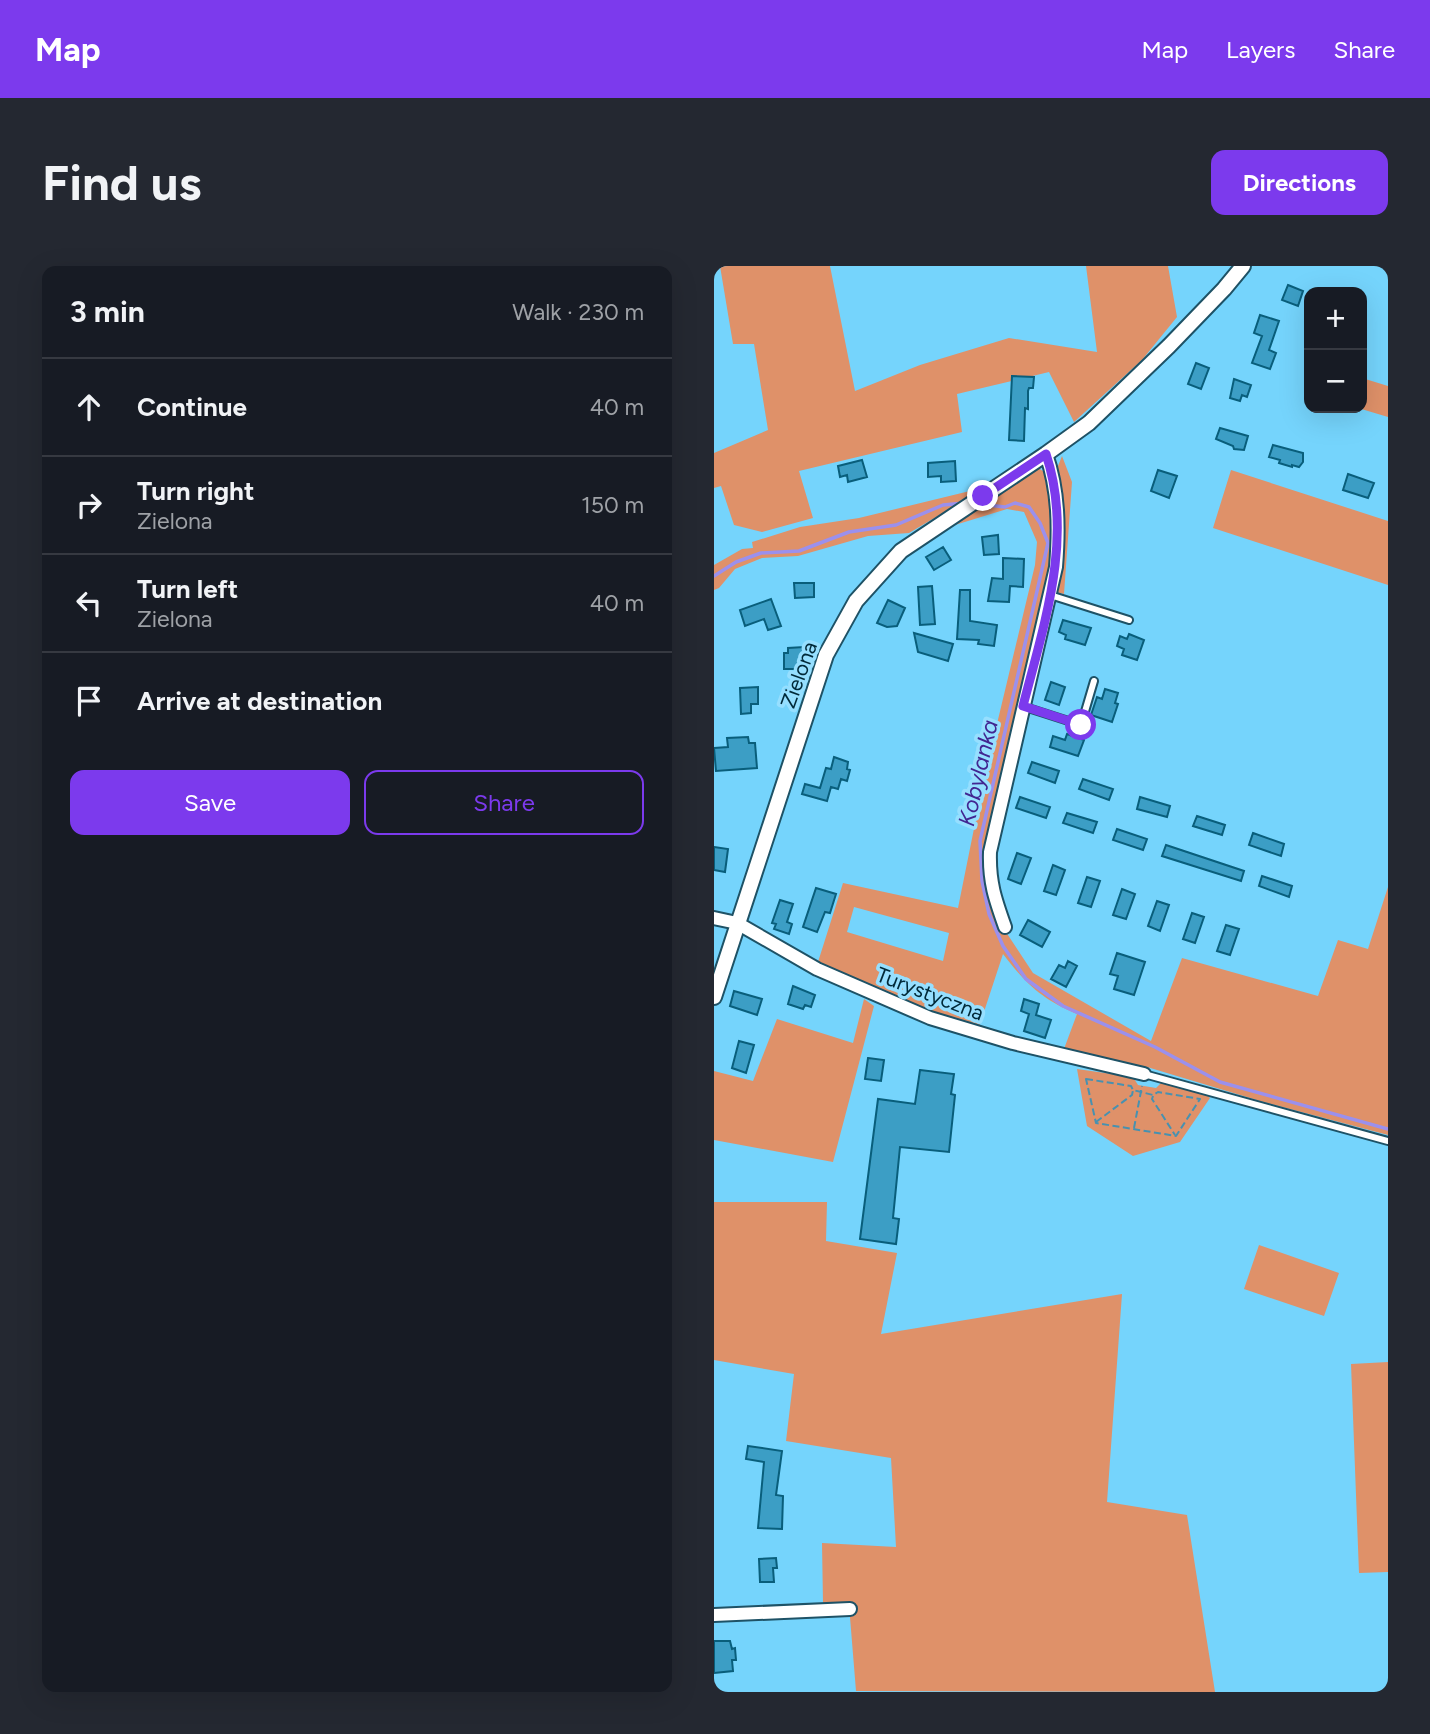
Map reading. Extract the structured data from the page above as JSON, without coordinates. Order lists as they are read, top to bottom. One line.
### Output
{"streets":{"street":["Zielona","Turystyczna"]},"crossings":[["Zielona","Turystyczna"]],"water":["Kobylanka"],"page":{"header":"Map","nav":["Map","Layers","Share"],"buttons":["Directions",["Save","Share"]],"title":"Find us","heading":["3 min","Walk · 230 m"],"map_buttons":["+","−"],"list":[["Continue","40 m"],["Turn right","Zielona","150 m"],["Turn left","Zielona","40 m"],"Arrive at destination"]}}
